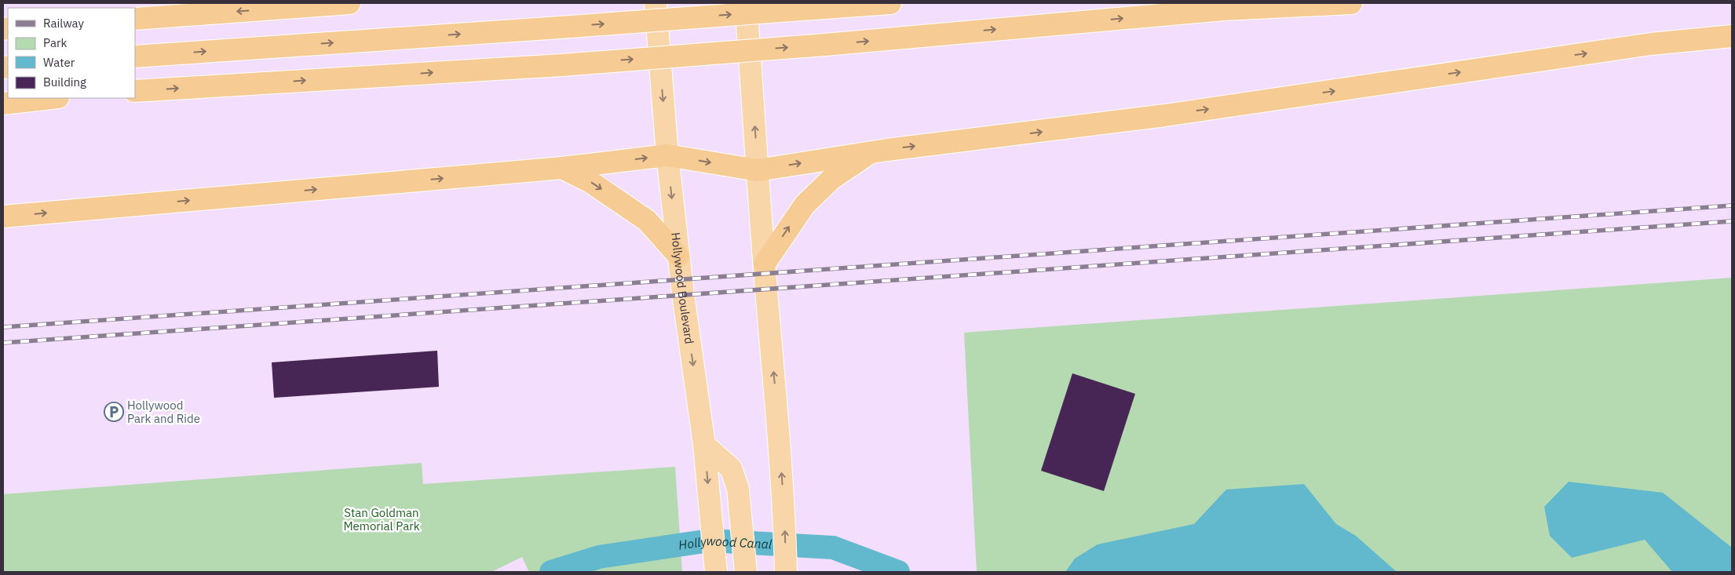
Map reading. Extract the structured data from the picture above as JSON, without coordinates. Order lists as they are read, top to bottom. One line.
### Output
{"streets":{"highway":["Hollywood Boulevard"]},"water":["Hollywood Canal"],"parks":["Stan Goldman Memorial Park"],"places":{"parking":["Hollywood Park and Ride"]},"legend":["Railway","Park","Water","Building"]}
